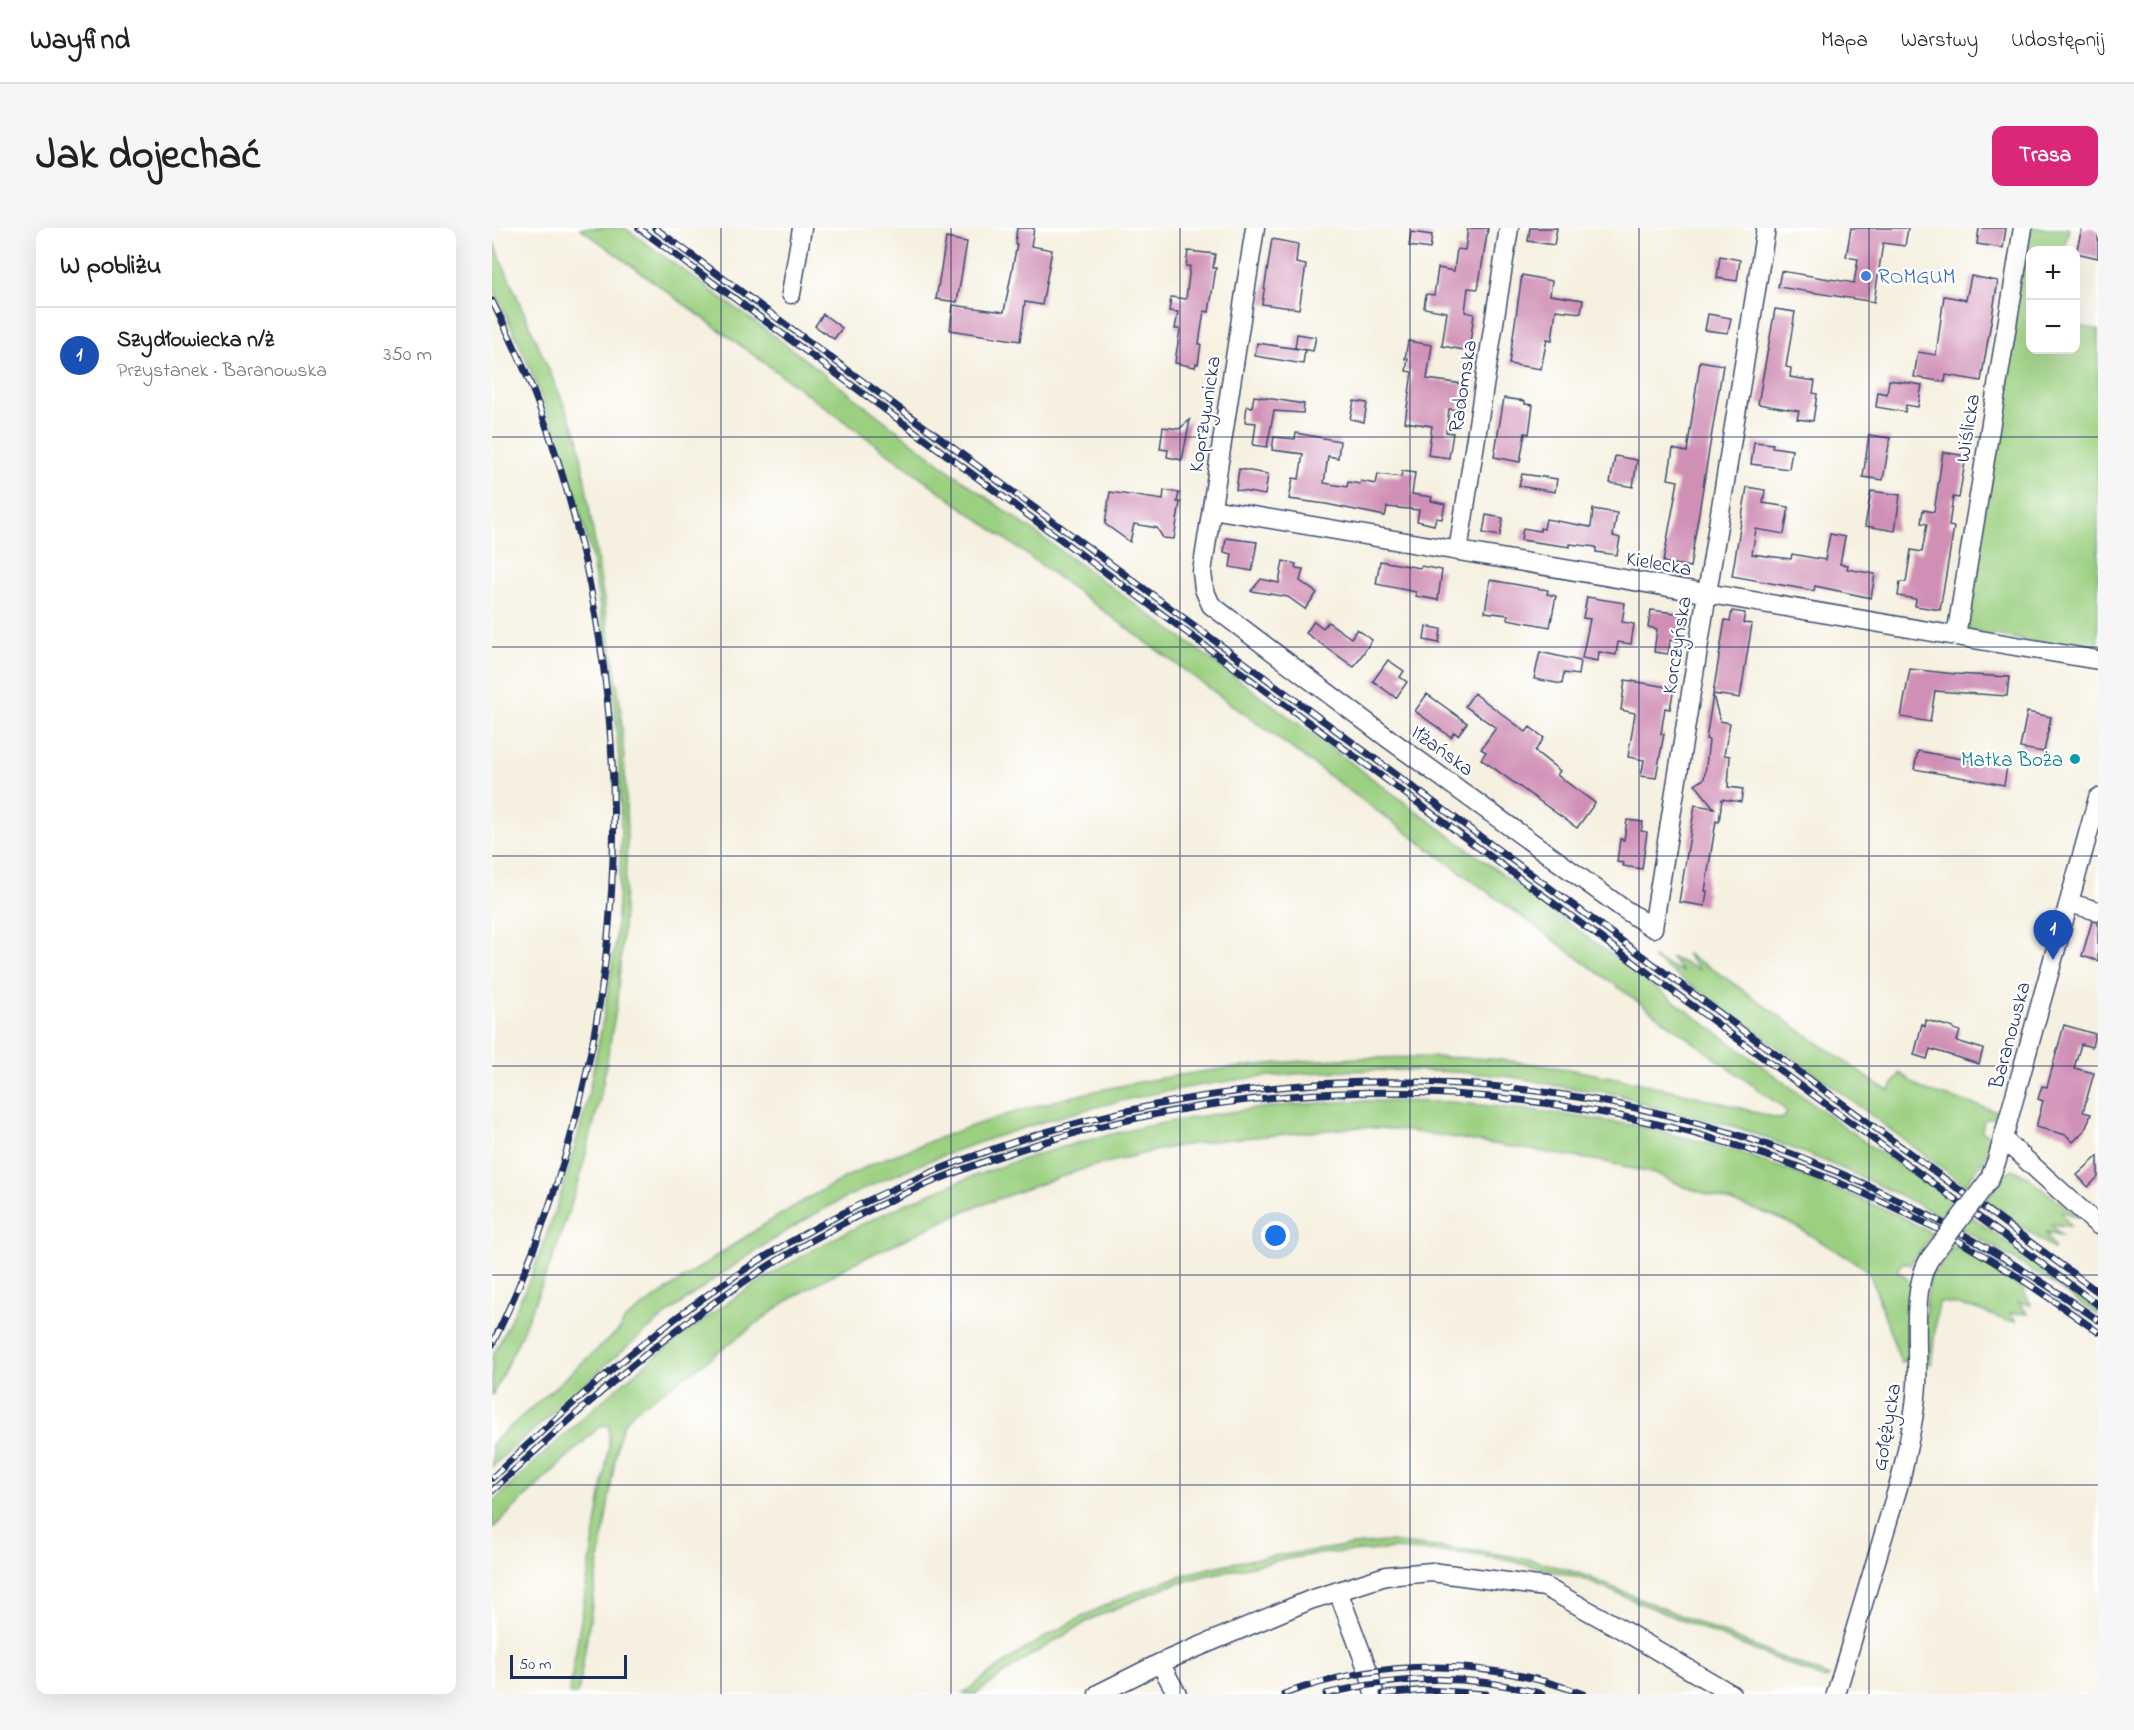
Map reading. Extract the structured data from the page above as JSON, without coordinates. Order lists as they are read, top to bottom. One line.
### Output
{"streets":{"street":["Radomska","Koprzywnicka","Wiślicka","Kielecka","Korczyńska","Iłżańska","Baranowska","Gołężycka"]},"crossings":[["Radomska","Kielecka"],["Koprzywnicka","Kielecka"],["Koprzywnicka","Iłżańska"],["Wiślicka","Kielecka"],["Kielecka","Korczyńska"],["Korczyńska","Iłżańska"],["Baranowska","Gołężycka"]],"places":["ROMGUM","Matka Boża"],"scale_bar":"50 m","page":{"header":"Wayfind","nav":["Mapa","Warstwy","Udostępnij"],"title":"Jak dojechać","buttons":"Trasa","heading":"W pobliżu","map_buttons":["+","−"],"list":[{"mark":"1","name":"Szydłowiecka n/ż","note":"Przystanek · Baranowska","value":"350 m"}],"pins":"1","scale":"50 m"}}
